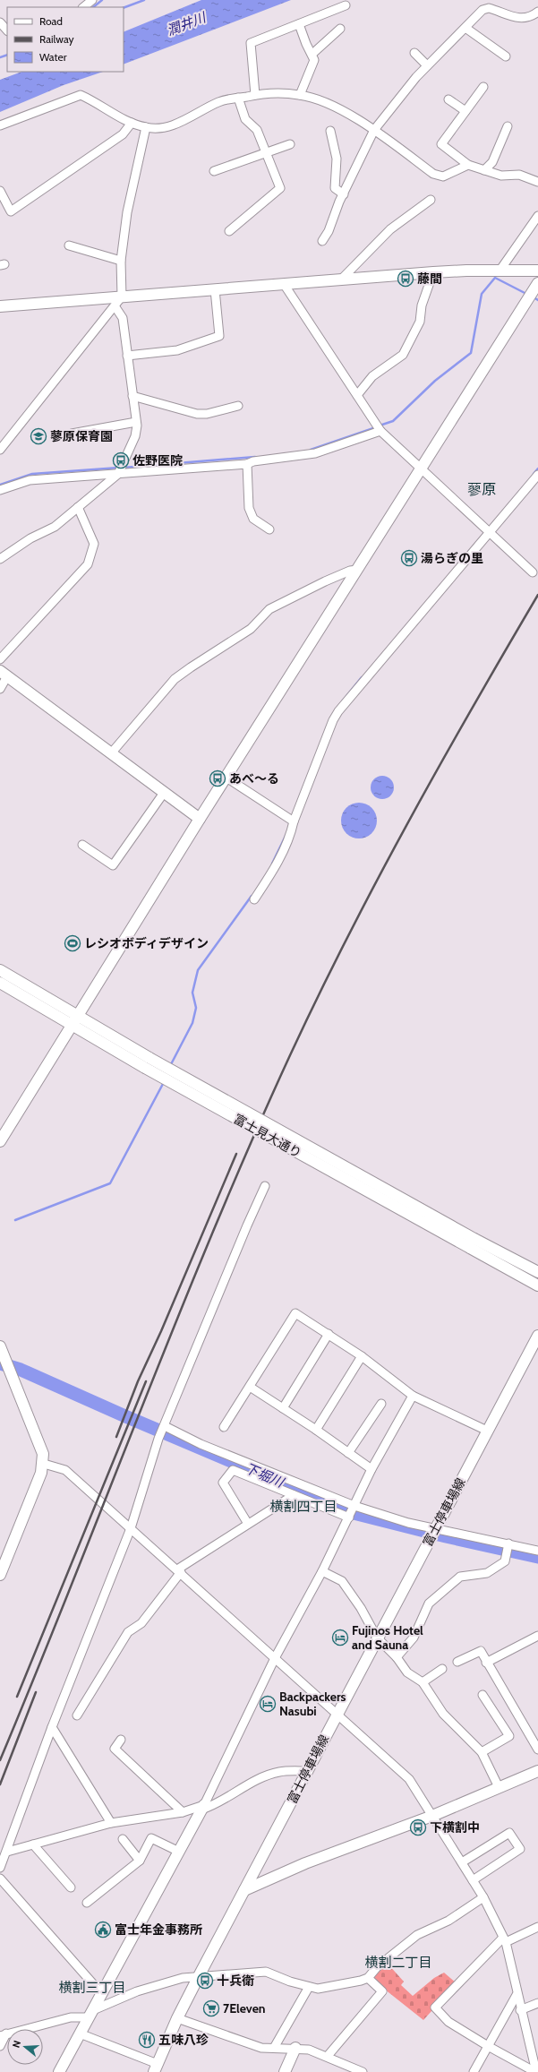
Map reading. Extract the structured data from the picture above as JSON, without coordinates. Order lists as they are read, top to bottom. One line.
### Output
{"streets":{"street":["富士見大通り","富士停車場線"]},"districts":["蓼原","横割四丁目","横割二丁目","横割三丁目"],"water":["潤井川","下堀川"],"places":{"bus stop":["藤間","佐野医院","湯らぎの里","あべ〜る","下横割中","十兵衛"],"school or university":["蓼原保育園"],"sports":["レシオボディデザイン"],"hotel":["Fujinos Hotel and Sauna","Backpackers Nasubi"],"public building":["富士年金事務所"],"supermarket":["7Eleven"],"restaurant":["五味八珍"]},"legend":["Road","Railway","Water"],"north":"left"}
